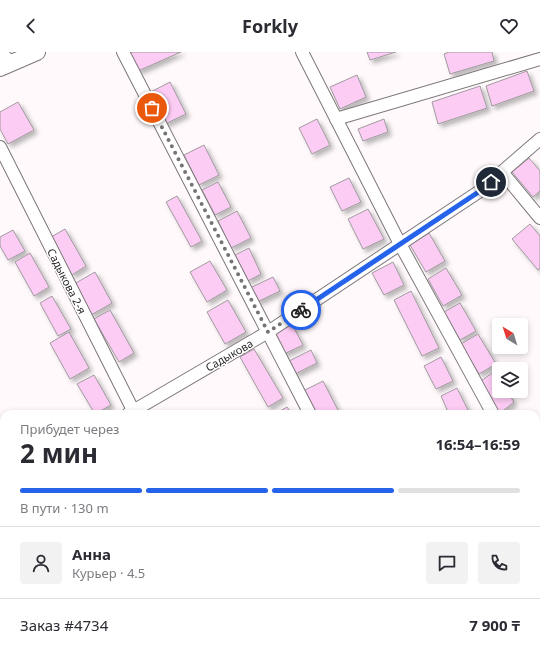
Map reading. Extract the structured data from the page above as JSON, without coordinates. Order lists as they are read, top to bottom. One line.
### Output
{"streets":{"street":["Садыкова 2-я","Садыкова"]},"north":"top left","page":{"header":"Forkly","heading":["2 мин","Прибудет через","16:54–16:59"],"panel":["Анна","Курьер · 4.5","Заказ #4734","7 900 ₸"],"bar":"В пути · 130 m"}}
